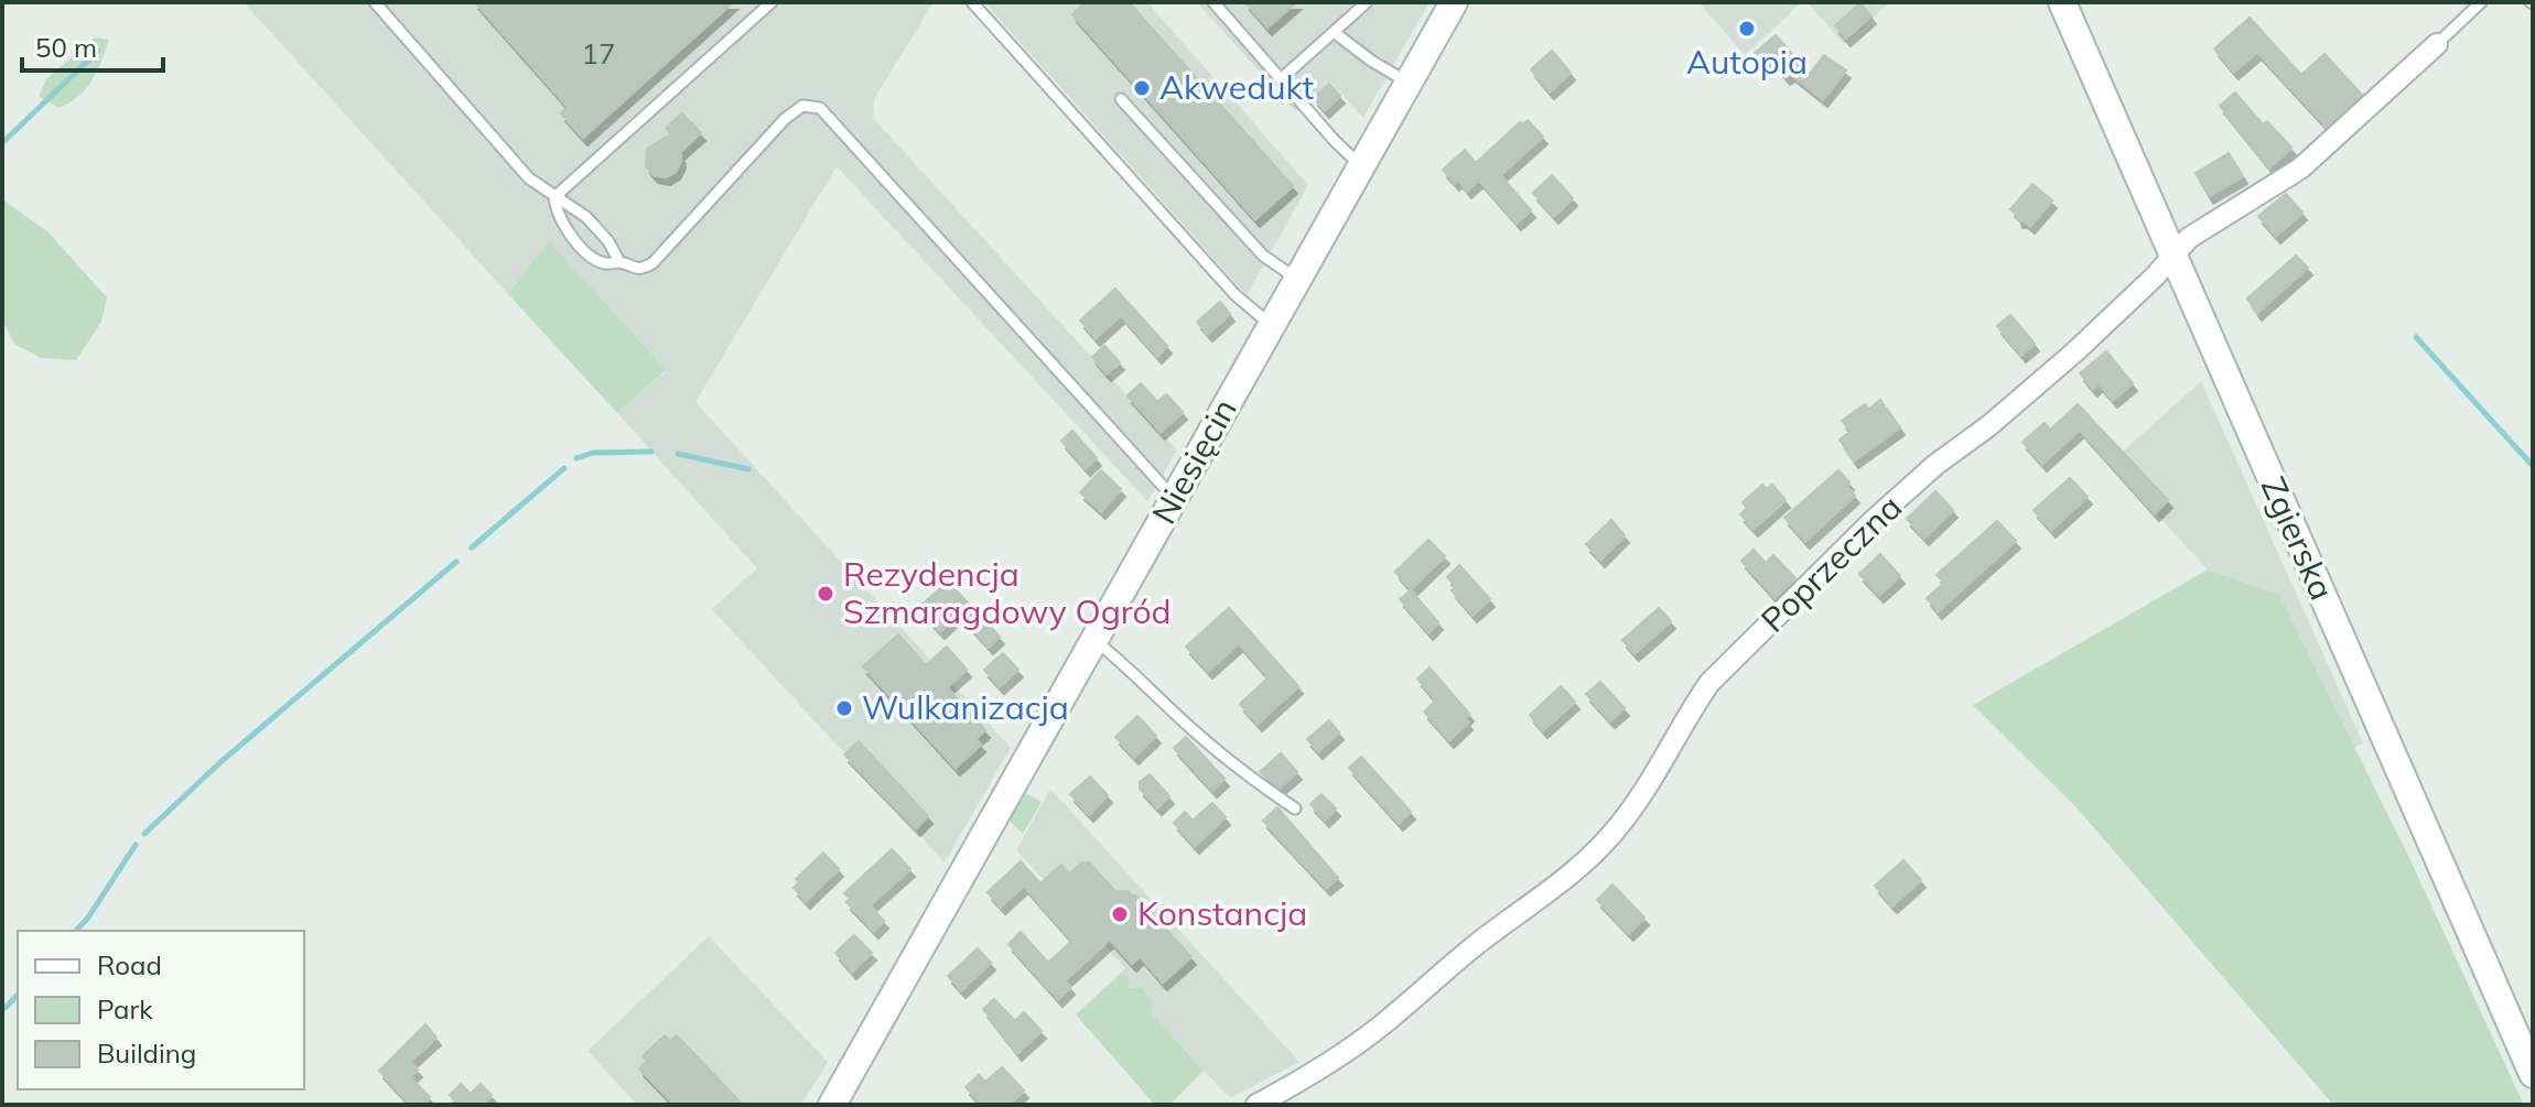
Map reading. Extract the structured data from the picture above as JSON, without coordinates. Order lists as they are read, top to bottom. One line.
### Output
{"streets":{"street":["Niesięcin","Zgierska","Poprzeczna"]},"crossings":[["Zgierska","Poprzeczna"]],"places":["Autopia","Akwedukt","Rezydencja Szmaragdowy Ogród","Wulkanizacja","Konstancja"],"house_numbers":["17"],"legend":["Road","Park","Building"],"scale_bar":"50 m"}
